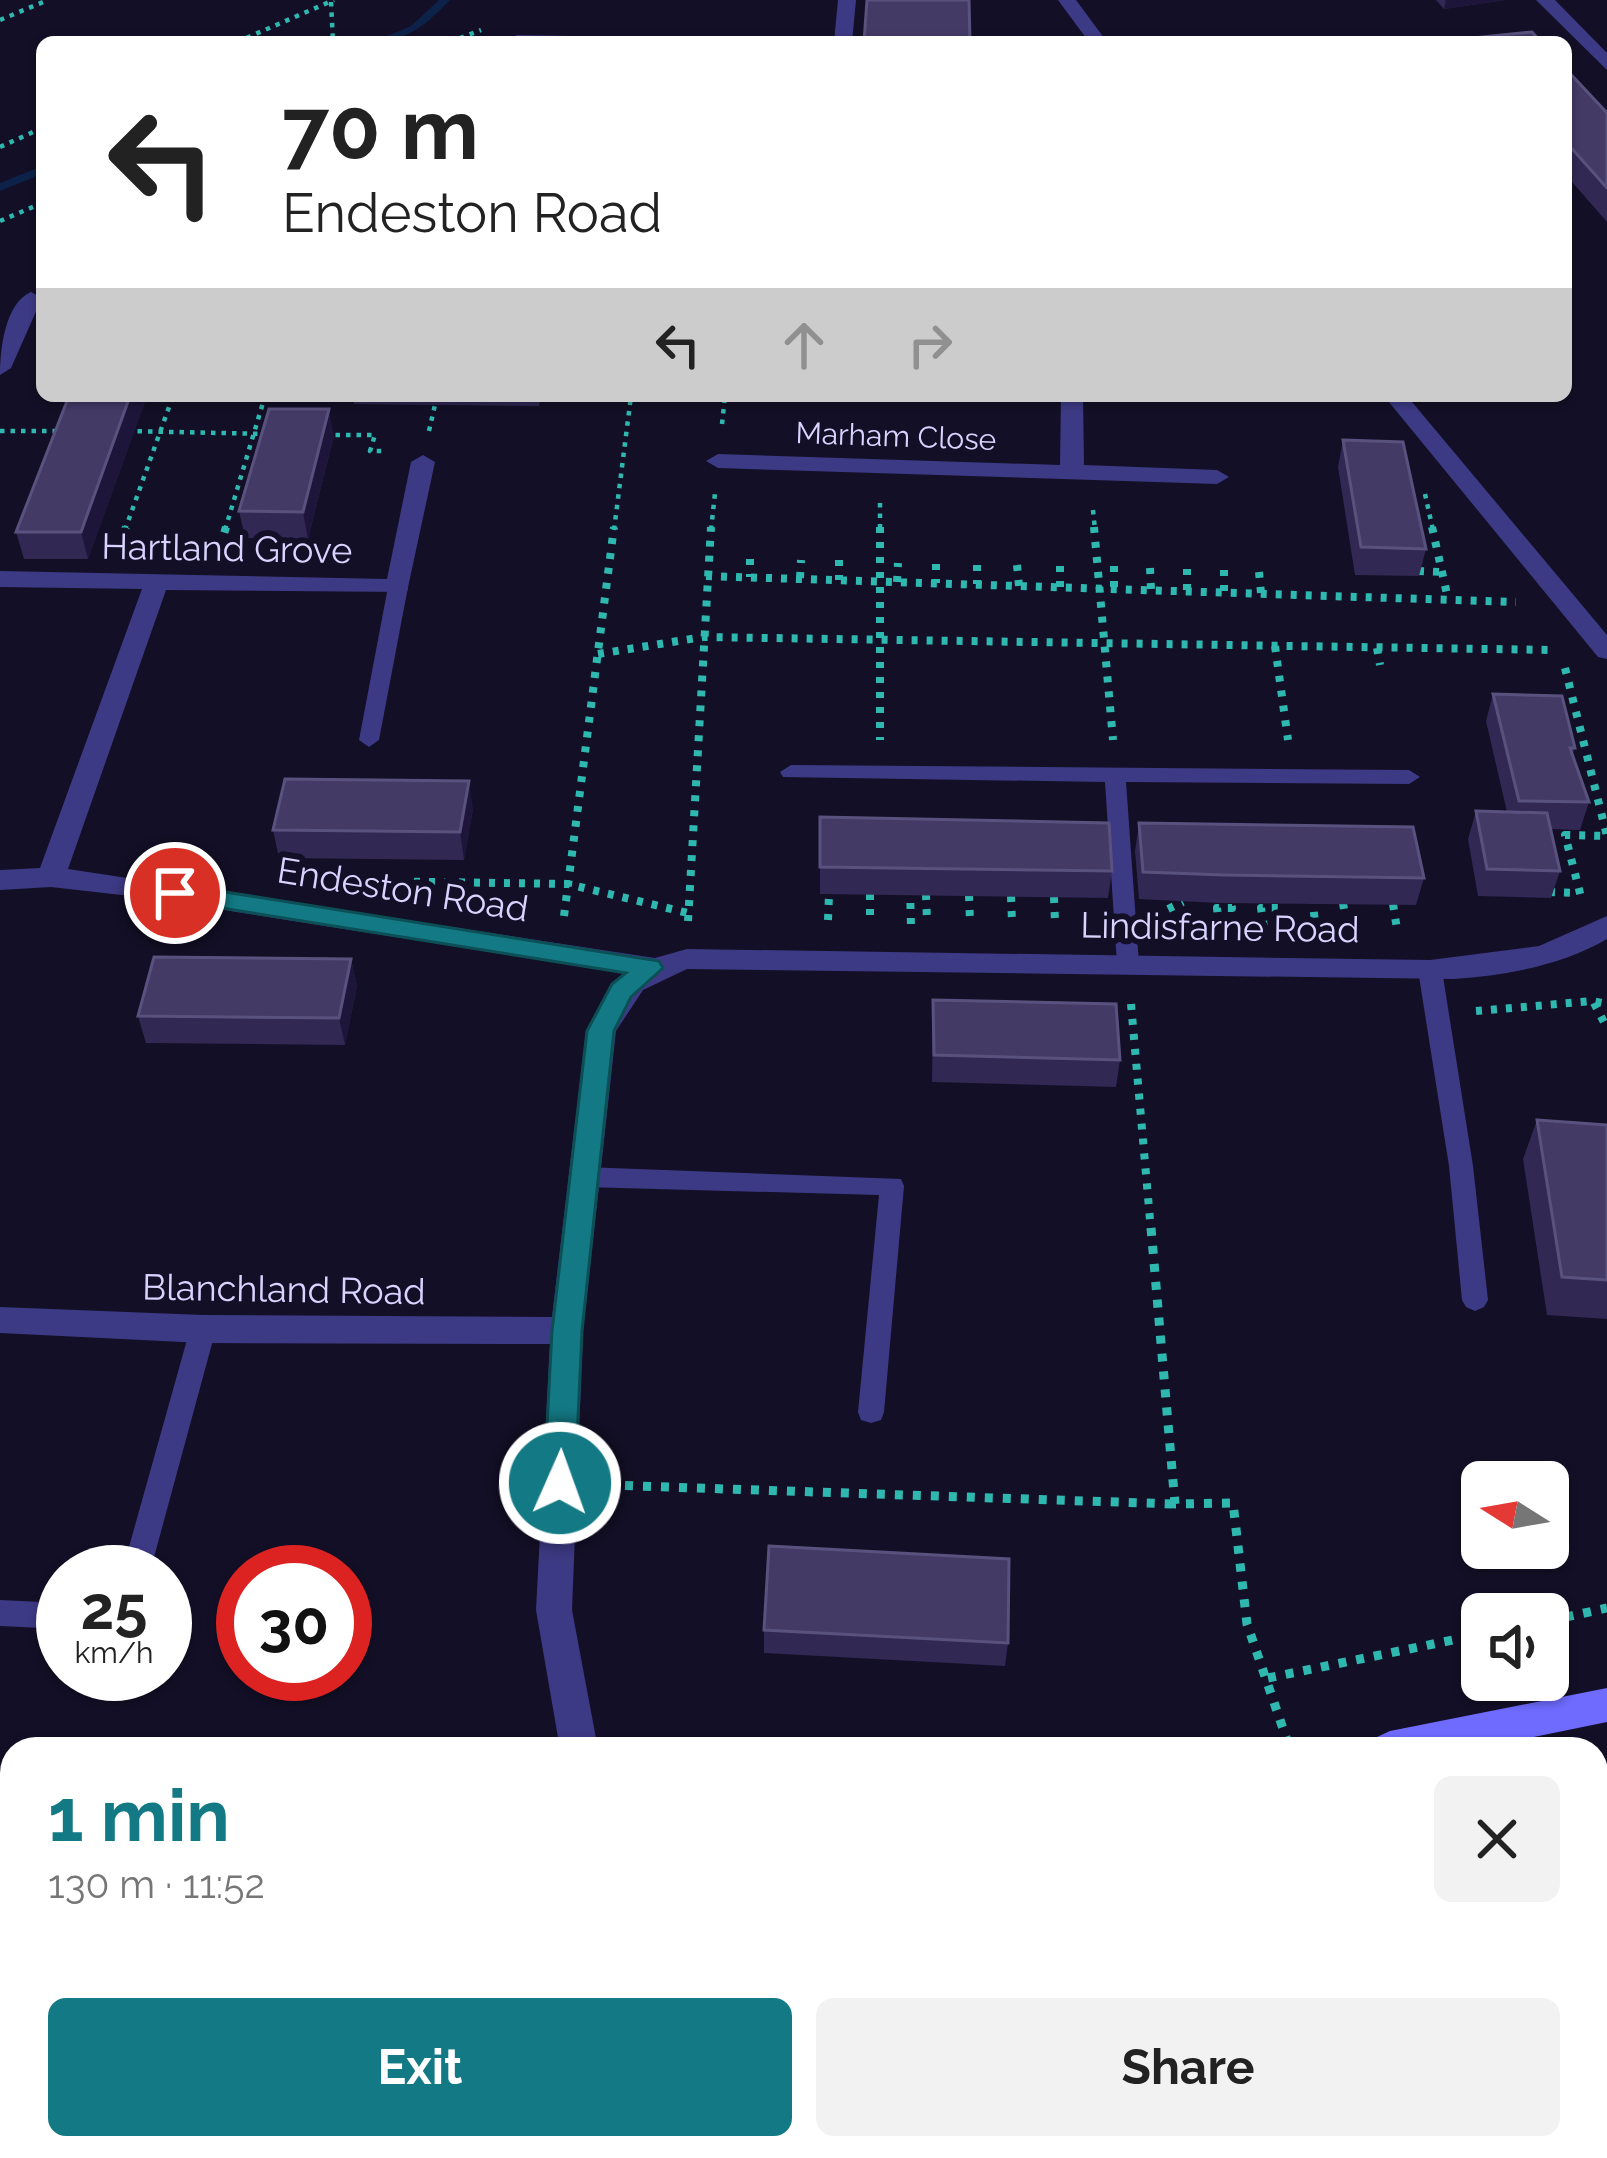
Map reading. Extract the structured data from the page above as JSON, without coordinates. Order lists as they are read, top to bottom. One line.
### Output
{"streets":{"street":["Marham Close","Hartland Grove","Endeston Road","Lindisfarne Road","Blanchland Road"]},"crossings":[["Endeston Road","Lindisfarne Road"]],"north":"left","page":{"turn":["70 m","Endeston Road"],"speed":"25 km/h","limit":"30","heading":["1 min","130 m · 11:52"],"buttons":["Exit","Share"]}}
